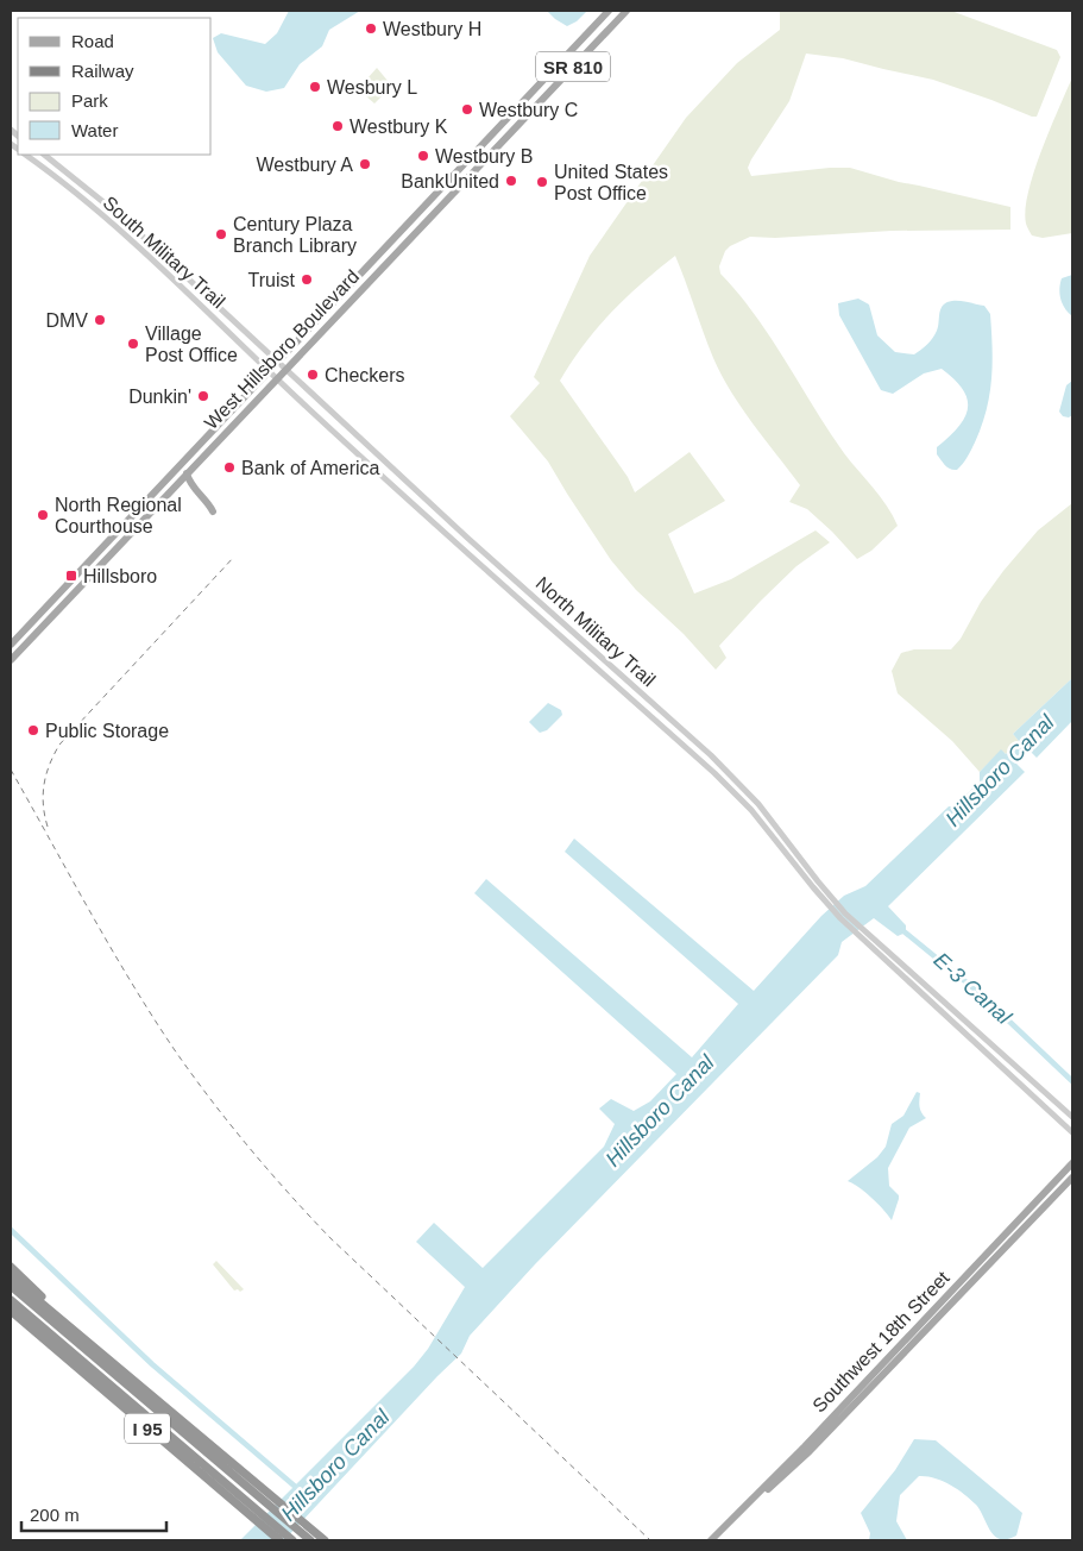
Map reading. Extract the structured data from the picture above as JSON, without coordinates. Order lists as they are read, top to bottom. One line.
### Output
{"streets":{"highway":["I 95"],"main road":["SR 810","West Hillsboro Boulevard","Southwest 18th Street"],"street":["South Military Trail","North Military Trail"]},"crossings":[["South Military Trail","West Hillsboro Boulevard"],["South Military Trail","North Military Trail"],["West Hillsboro Boulevard","North Military Trail"]],"water":["Hillsboro Canal","E-3 Canal"],"places":{"other":["Westbury H","Wesbury L","Westbury C","Westbury K","Westbury B","Westbury A","BankUnited","United States Post Office","Century Plaza Branch Library","Truist","DMV","Village Post Office","Checkers","Dunkin'","Bank of America","North Regional Courthouse","Public Storage"],"transit":["Hillsboro"]},"legend":["Road","Railway","Park","Water"],"scale_bar":"200 m"}
